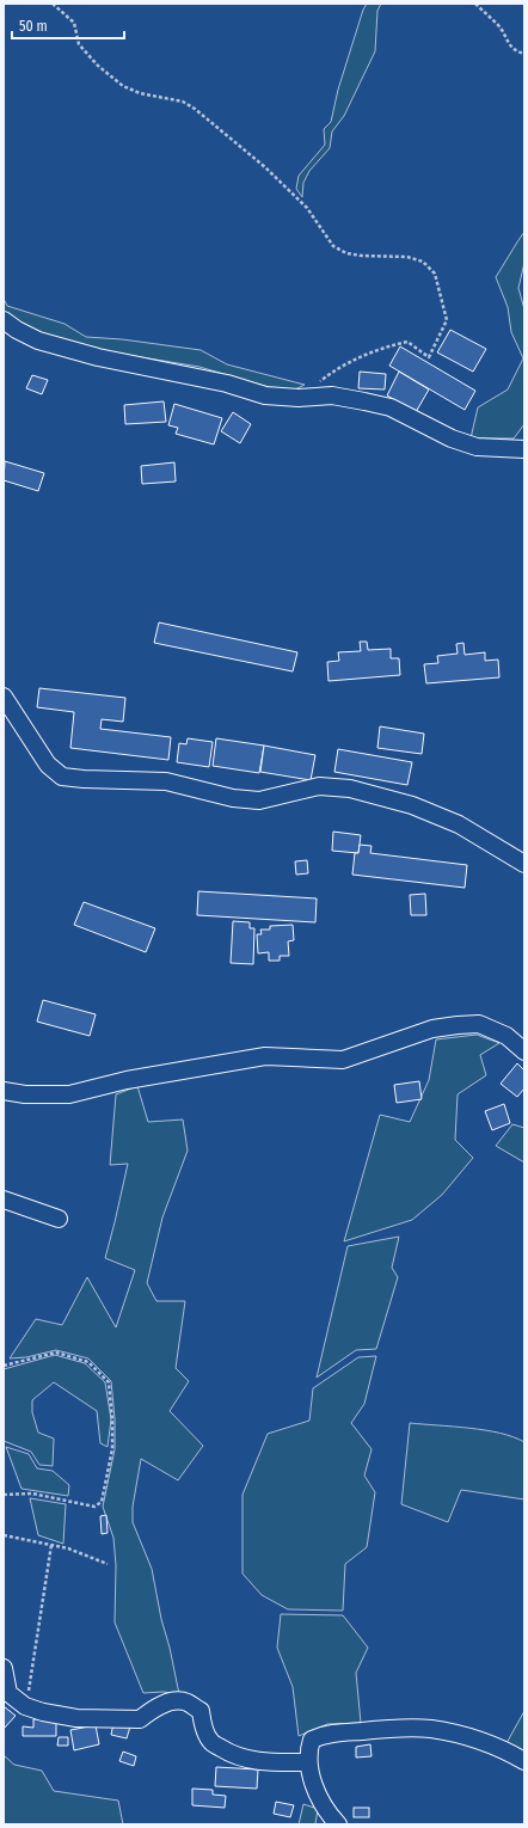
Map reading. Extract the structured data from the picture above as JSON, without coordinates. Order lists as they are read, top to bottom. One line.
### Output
{"scale_bar":"50 m"}
